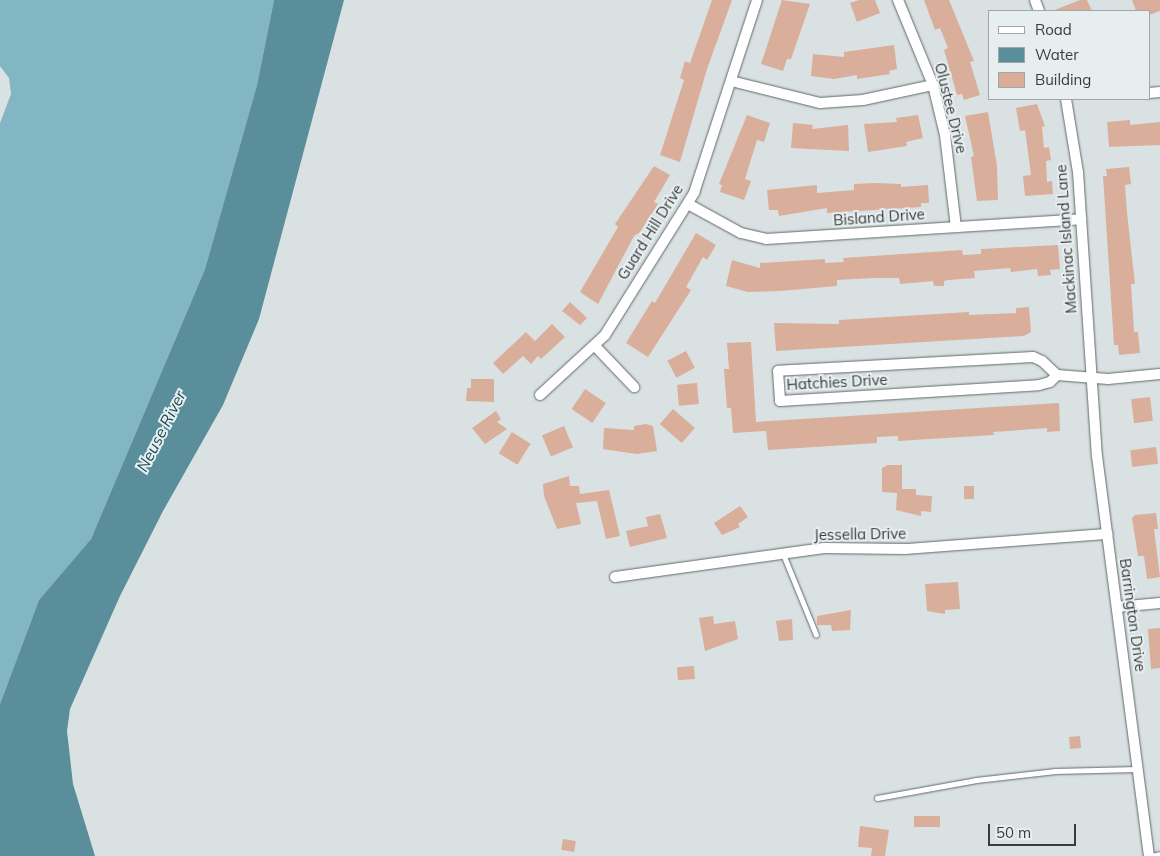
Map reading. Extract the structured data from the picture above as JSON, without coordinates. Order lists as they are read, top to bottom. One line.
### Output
{"streets":{"street":["Olustee Drive","Bisland Drive","Guard Hill Drive","Mackinac Island Lane","Hatchies Drive","Jessella Drive","Barrington Drive"]},"crossings":[["Olustee Drive","Bisland Drive"],["Bisland Drive","Guard Hill Drive"],["Bisland Drive","Mackinac Island Lane"],["Mackinac Island Lane","Barrington Drive"],["Jessella Drive","Barrington Drive"]],"water":["Neuse River"],"legend":["Road","Water","Building"],"scale_bar":"50 m"}
